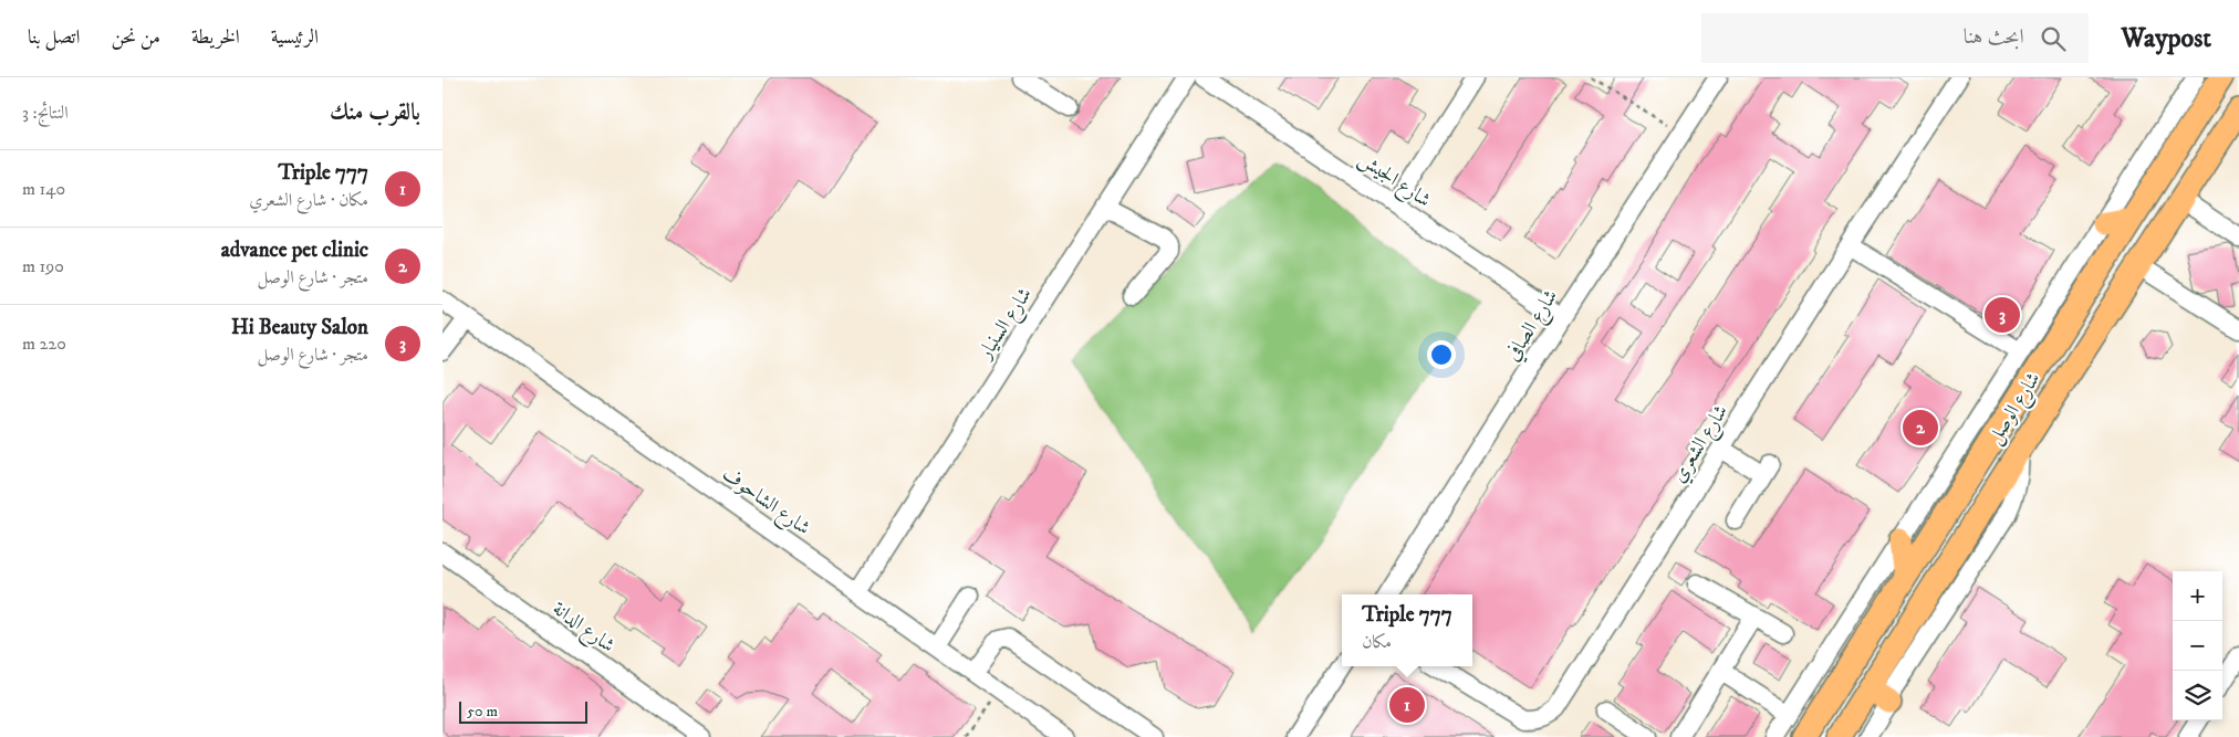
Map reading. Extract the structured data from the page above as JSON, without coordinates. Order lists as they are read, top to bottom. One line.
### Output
{"streets":{"main road":["شارع الوصل"],"street":["شارع الجيش","شارع السنيار","شارع الصافي","شارع الشعري","شارع الشاحوف","شارع الدانة"]},"crossings":[["شارع الجيش","شارع الصافي"],["شارع السنيار","شارع الشاحوف"]],"scale_bar":"50 m","page":{"header":"Waypost","search":"ابحث هنا","nav":["الرئيسية","الخريطة","من نحن","اتصل بنا"],"heading":["بالقرب منك","النتائج: 3"],"list":[{"mark":"1","name":"Triple 777","note":"مكان · شارع الشعري","value":"140 m"},{"mark":"2","name":"advance pet clinic","note":"متجر · شارع الوصل","value":"190 m"},{"mark":"3","name":"Hi Beauty Salon","note":"متجر · شارع الوصل","value":"220 m"}],"pins":["3","2","1"],"map_buttons":["+","−"],"popup":["Triple 777","مكان"],"scale":"50 m"}}
